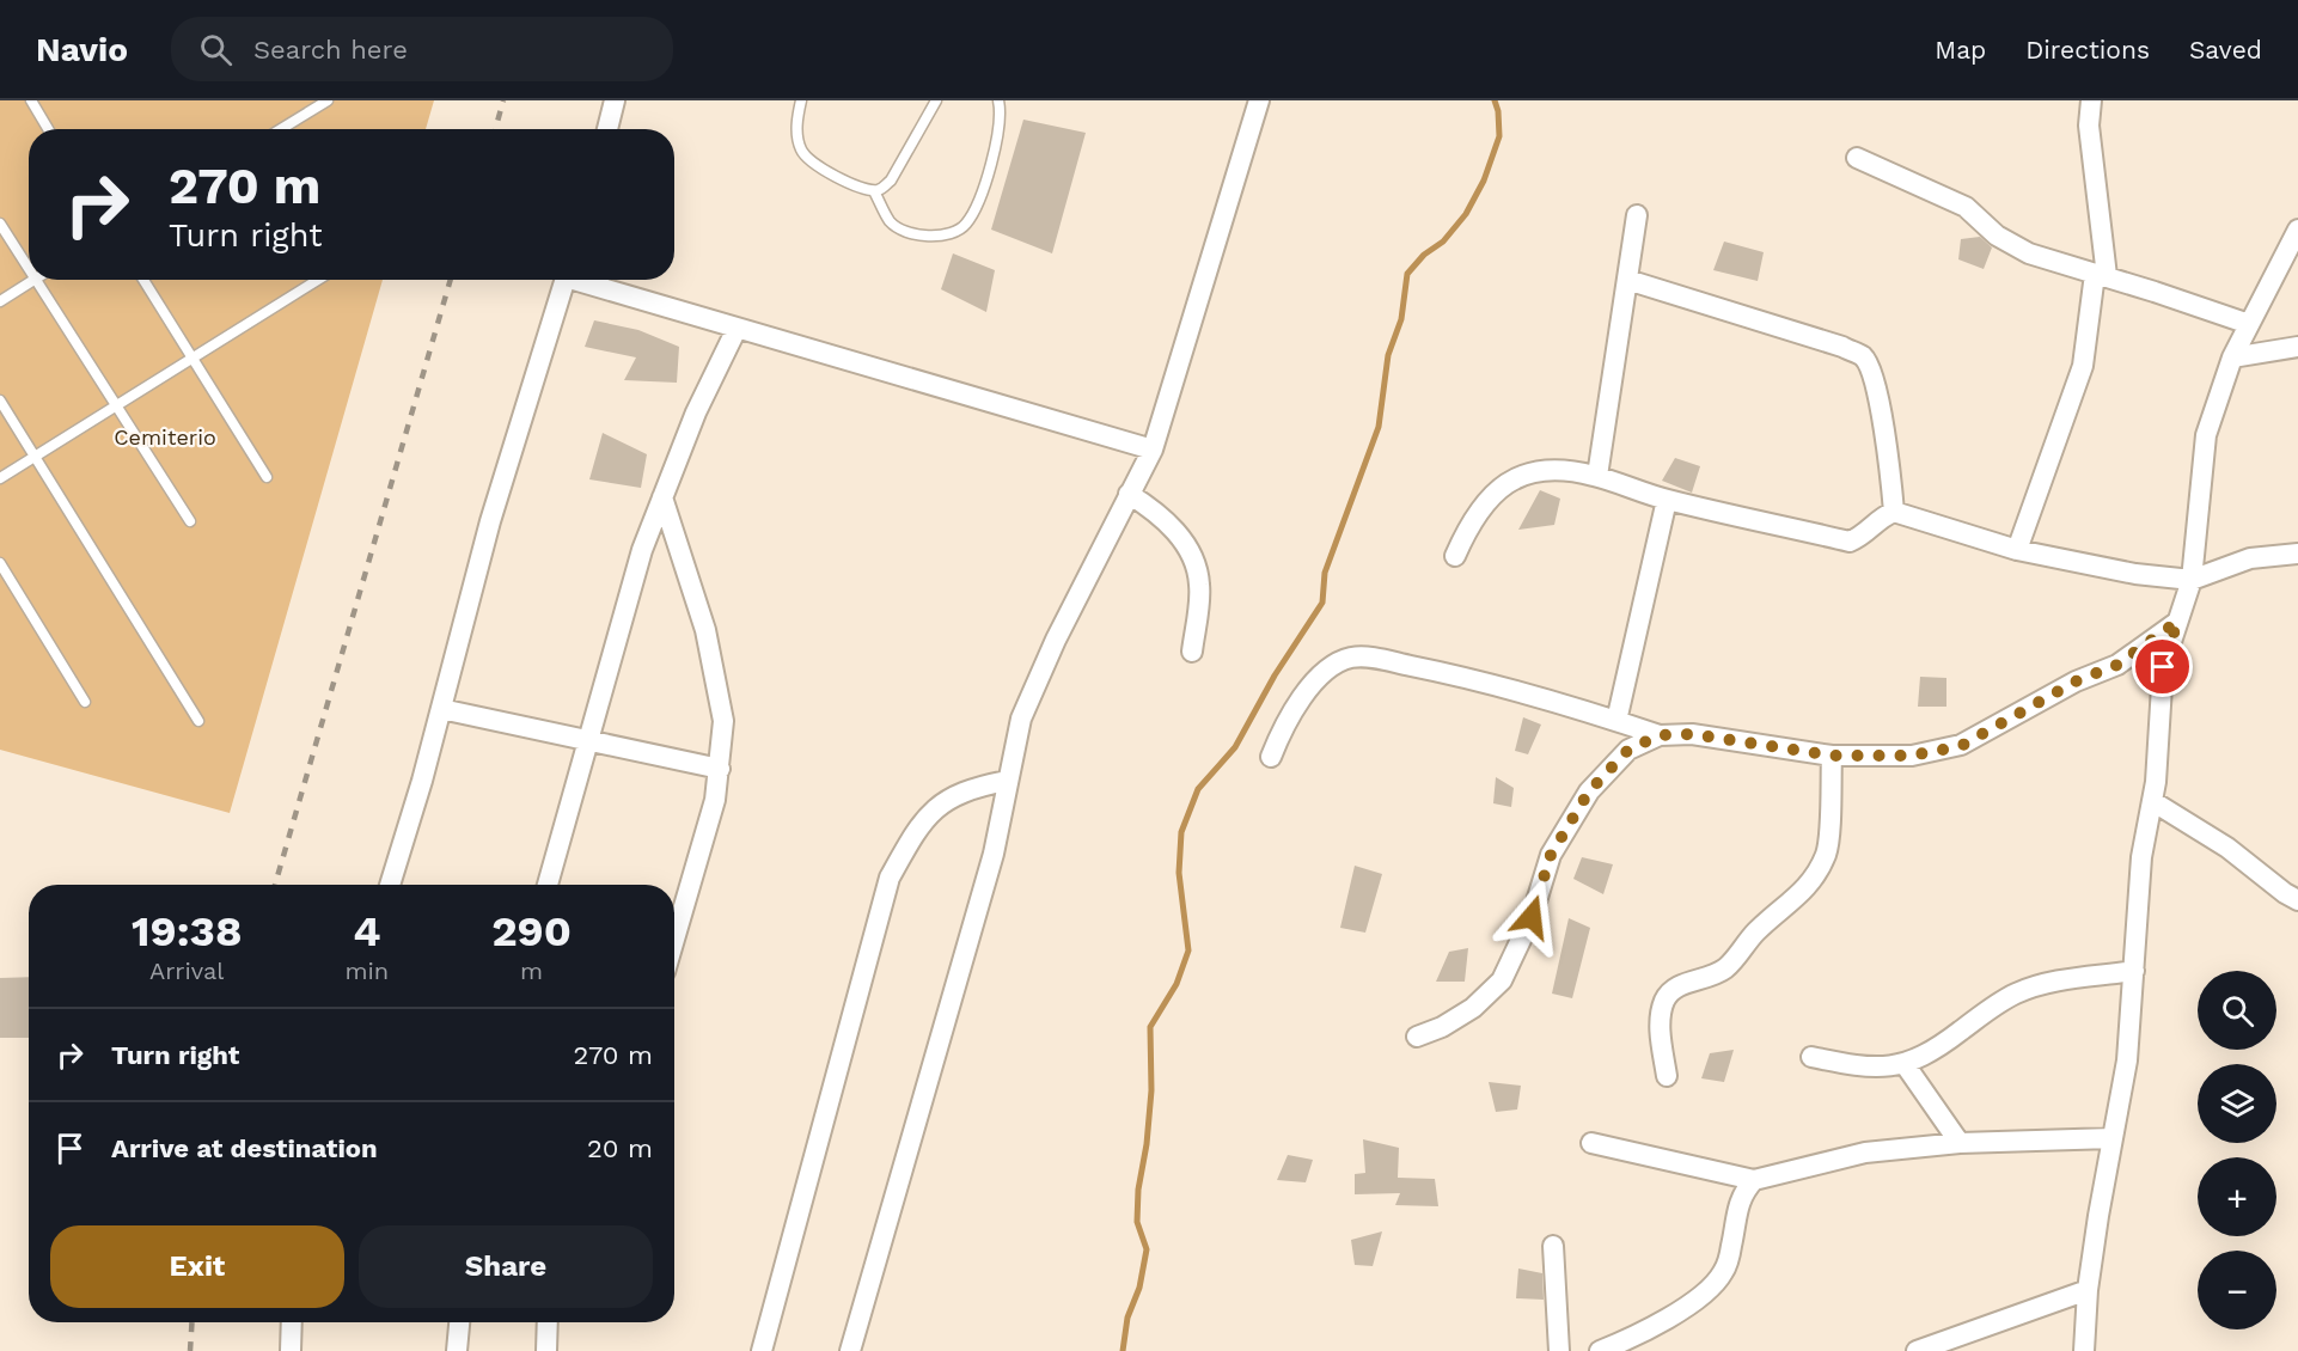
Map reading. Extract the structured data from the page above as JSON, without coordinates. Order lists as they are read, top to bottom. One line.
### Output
{"parks":["Cemiterio"],"page":{"header":"Navio","search":"Search here","nav":["Map","Directions","Saved"],"turn":["270 m","Turn right"],"eta":["19:38","Arrival","4","min","290","m"],"map_buttons":["+","−"],"list":[{"name":"Turn right","value":"270 m"},{"name":"Arrive at destination","value":"20 m"}],"buttons":["Exit","Share"]}}
